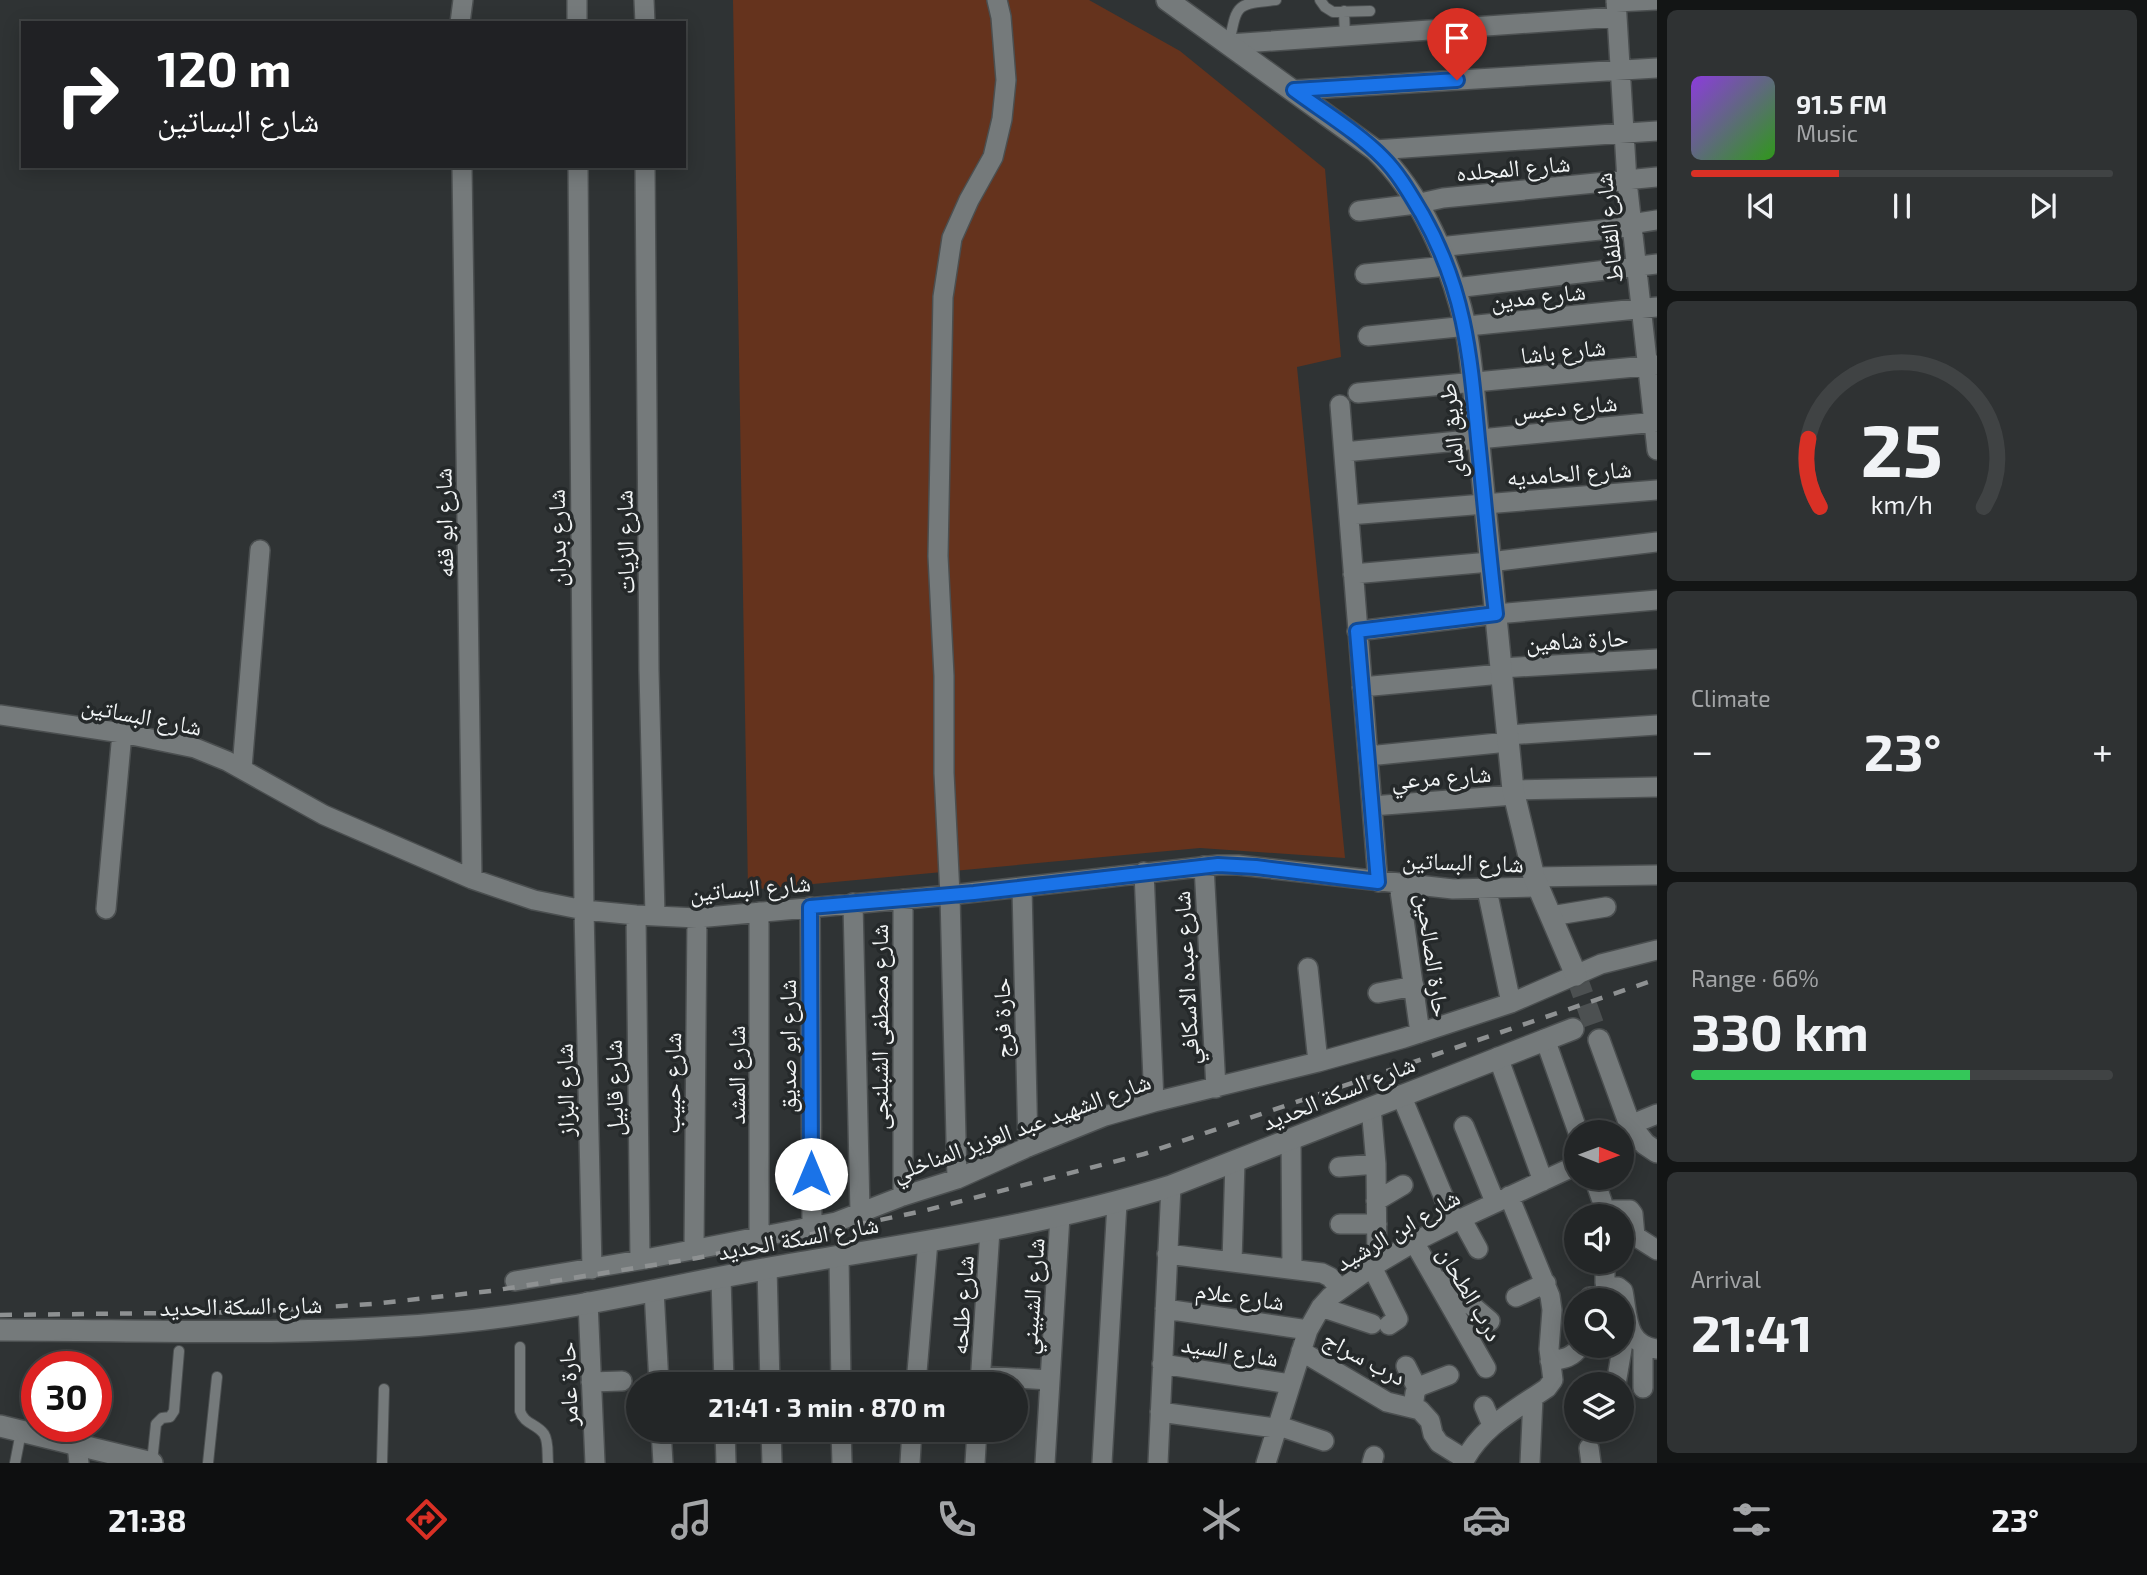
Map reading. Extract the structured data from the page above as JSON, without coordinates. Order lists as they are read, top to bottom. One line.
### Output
{"streets":{"street":["شارع المجلده","شارع القلفاط","شارع مدين","شارع باشا","شارع دعبس","طريق الماى","شارع الحامديه","شارع ابو قفه","شارع بدران","شارع الزيات","حارة شاهين","شارع البساتين","شارع مرعي","حارة الصالحين","شارع عبده الاسكافي","حارة فرج","شارع مصطفى الشبلنجى","شارع ابو صديق","شارع المشد","شارع حبيب","شارع قابيل","شارع البزاز","شارع السكة الحديد","شارع الشهيد عبد العزيز المناخلي","شارع ابن الرشيد","درب الطحان","شارع علام","شارع الشبيني","شارع طلحه","شارع السيد","درب سراج","حارة عامر"]},"crossings":[["شارع المجلده","شارع القلفاط"],["شارع المجلده","طريق الماى"],["شارع القلفاط","شارع مدين"],["شارع القلفاط","شارع باشا"],["شارع القلفاط","شارع دعبس"],["شارع مدين","طريق الماى"],["شارع باشا","طريق الماى"],["شارع دعبس","طريق الماى"],["طريق الماى","شارع الحامديه"],["طريق الماى","حارة شاهين"],["طريق الماى","شارع البساتين"],["طريق الماى","شارع مرعي"],["طريق الماى","شارع الشهيد عبد العزيز المناخلي"],["شارع ابو قفه","شارع البساتين"],["شارع بدران","شارع البساتين"],["شارع بدران","شارع البزاز"],["شارع الزيات","شارع البساتين"],["شارع الزيات","شارع قابيل"],["شارع البساتين","حارة الصالحين"],["شارع البساتين","شارع عبده الاسكافي"],["شارع البساتين","حارة فرج"],["شارع البساتين","شارع مصطفى الشبلنجى"],["شارع البساتين","شارع ابو صديق"],["شارع البساتين","شارع المشد"],["شارع البساتين","شارع حبيب"],["شارع البساتين","شارع قابيل"],["شارع البساتين","شارع البزاز"],["حارة الصالحين","شارع الشهيد عبد العزيز المناخلي"],["شارع عبده الاسكافي","شارع الشهيد عبد العزيز المناخلي"],["حارة فرج","شارع الشهيد عبد العزيز المناخلي"],["شارع مصطفى الشبلنجى","شارع الشهيد عبد العزيز المناخلي"],["شارع ابو صديق","شارع الشهيد عبد العزيز المناخلي"],["شارع المشد","شارع الشهيد عبد العزيز المناخلي"],["شارع حبيب","شارع الشهيد عبد العزيز المناخلي"],["شارع قابيل","شارع الشهيد عبد العزيز المناخلي"],["شارع البزاز","شارع الشهيد عبد العزيز المناخلي"],["شارع السكة الحديد","شارع الشبيني"],["شارع السكة الحديد","شارع طلحه"],["شارع السكة الحديد","حارة عامر"],["شارع ابن الرشيد","درب الطحان"],["شارع ابن الرشيد","شارع علام"],["شارع ابن الرشيد","شارع السيد"],["شارع ابن الرشيد","درب سراج"]],"north":"right","page":{"turn":["120 m","شارع البساتين"],"song":["91.5 FM","Music"],"tile":["Climate",["Range · 66%","330 km"],["Arrival","21:41"]],"heat":["−","23°","+"],"limit":"30","trip":"21:41 · 3 min · 870 m","tabs":["21:38","23°"],"gauge":["25","km/h"]}}
